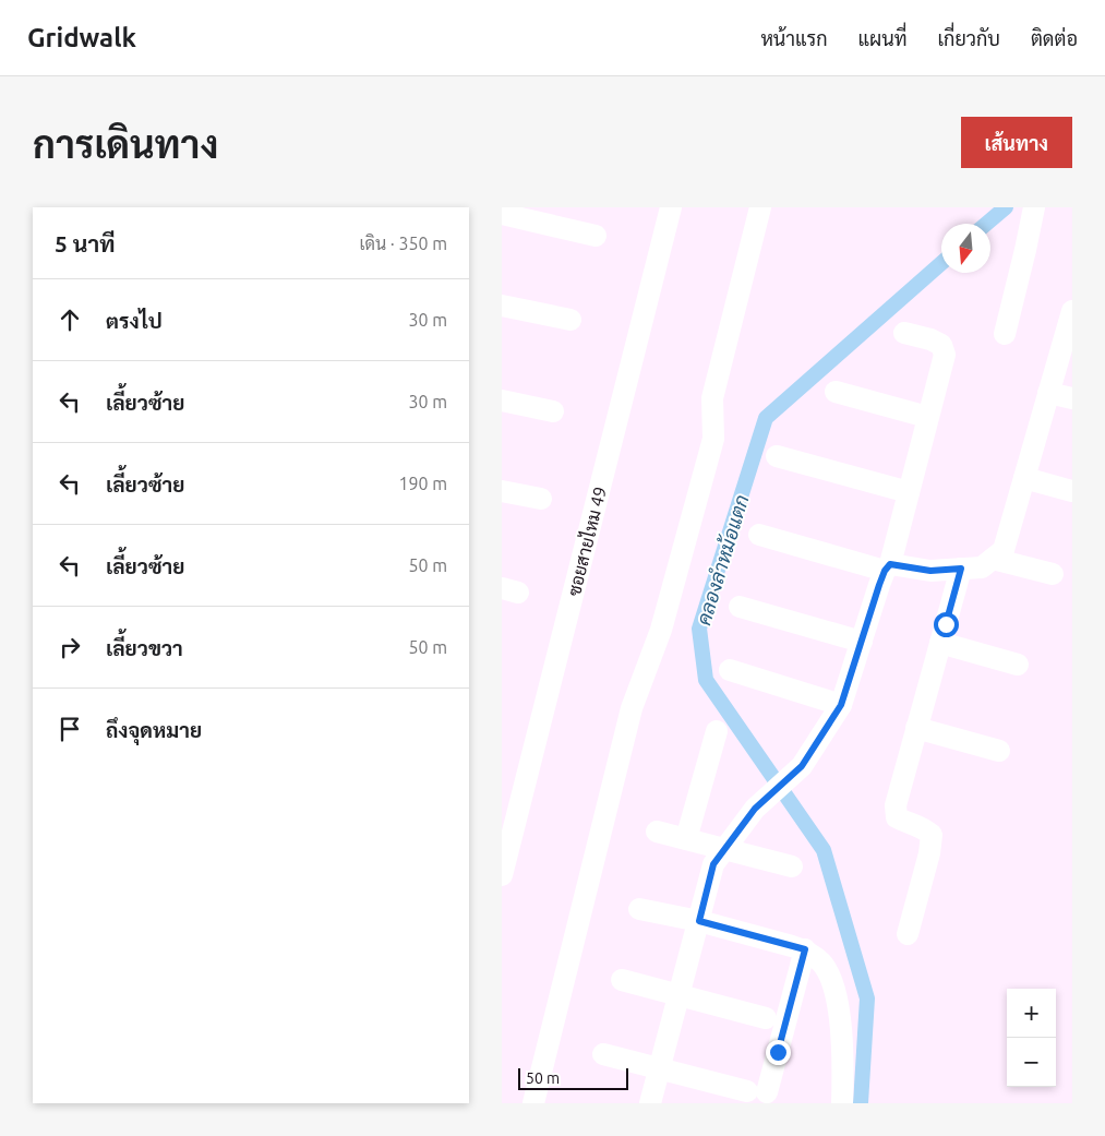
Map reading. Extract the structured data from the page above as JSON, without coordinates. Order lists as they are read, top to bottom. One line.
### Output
{"streets":{"street":["ซอยสายไหม 49"]},"water":["คลองลำหม้อแตก"],"scale_bar":"50 m","north":"bottom","page":{"header":"Gridwalk","nav":["หน้าแรก","แผนที่","เกี่ยวกับ","ติดต่อ"],"buttons":"เส้นทาง","title":"การเดินทาง","heading":["5 นาที","เดิน · 350 m"],"list":[["ตรงไป","30 m"],["เลี้ยวซ้าย","30 m"],["เลี้ยวซ้าย","190 m"],["เลี้ยวซ้าย","50 m"],["เลี้ยวขวา","50 m"],"ถึงจุดหมาย"],"map_buttons":["+","−"],"scale":"50 m"}}
